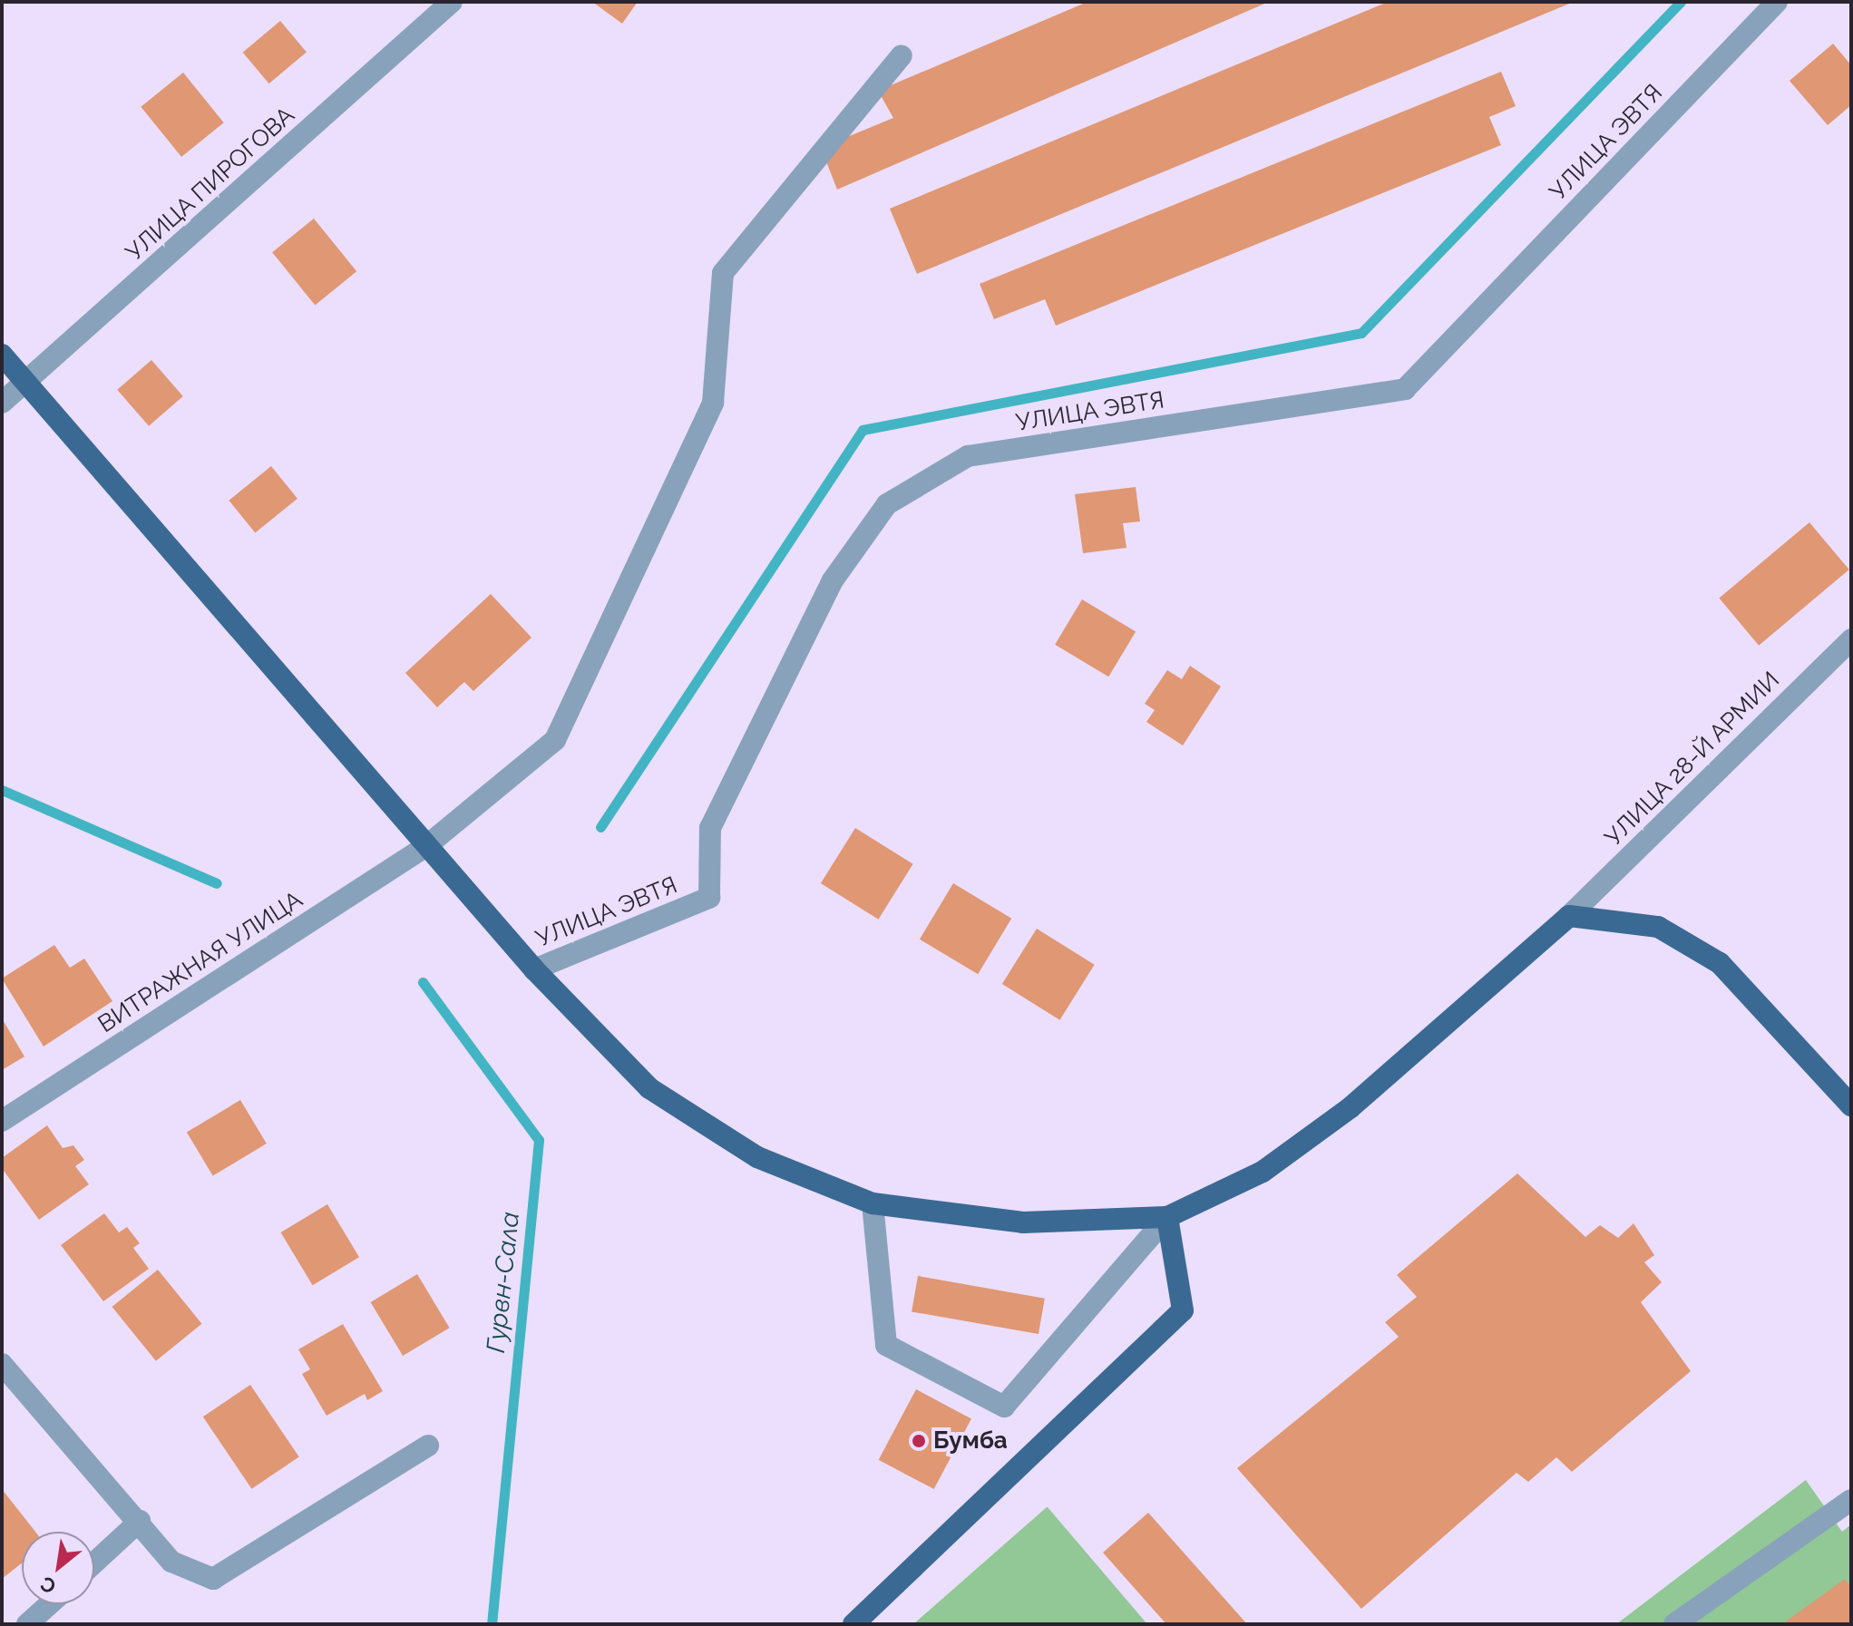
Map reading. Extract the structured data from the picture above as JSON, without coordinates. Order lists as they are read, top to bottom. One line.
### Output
{"streets":{"street":["УЛИЦА ЭВТЯ","УЛИЦА ПИРОГОВА","УЛИЦА 28-Й АРМИИ","ВИТРАЖНАЯ УЛИЦА"]},"water":["Гурвн-Сала"],"places":["Бумба"],"north":"bottom left"}
